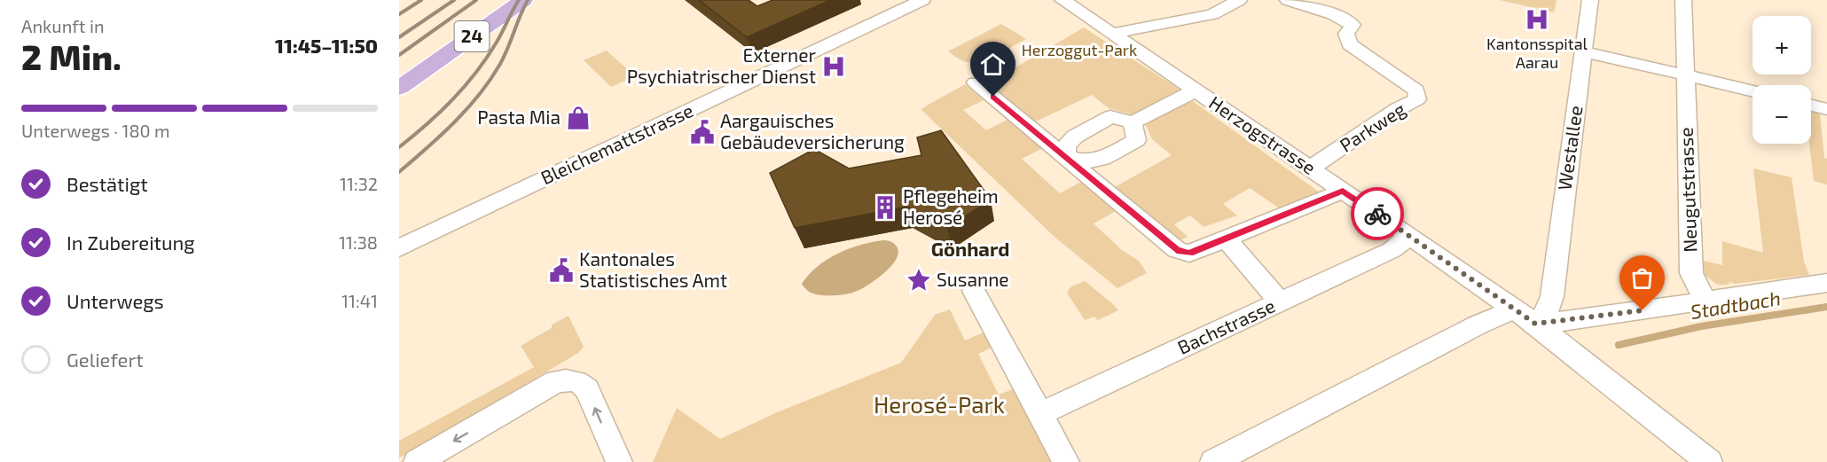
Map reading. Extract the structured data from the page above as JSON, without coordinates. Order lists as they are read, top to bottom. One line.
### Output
{"streets":{"main road":["24"],"street":["Parkweg","Herzogstrasse","Bleichemattstrasse","Westallee","Neugutstrasse","Bachstrasse"]},"crossings":[["Parkweg","Herzogstrasse"],["Herzogstrasse","Westallee"],["Herzogstrasse","Bachstrasse"]],"districts":["Gönhard"],"water":["Stadtbach"],"parks":["Herzoggut-Park","Herosé-Park"],"places":{"hospital":["Kantonsspital Aarau","Externer Psychiatrischer Dienst"],"shop":["Pasta Mia"],"public building":["Aargauisches Gebäudeversicherung","Kantonales Statistisches Amt"],"building":["Pflegeheim Herosé"],"place":["Susanne"]},"page":{"heading":["2 Min.","Ankunft in","11:45–11:50"],"map_buttons":["+","−"],"bar":"Unterwegs · 180 m","list":[["Bestätigt","11:32"],["In Zubereitung","11:38"],["Unterwegs","11:41"],"Geliefert"]}}
